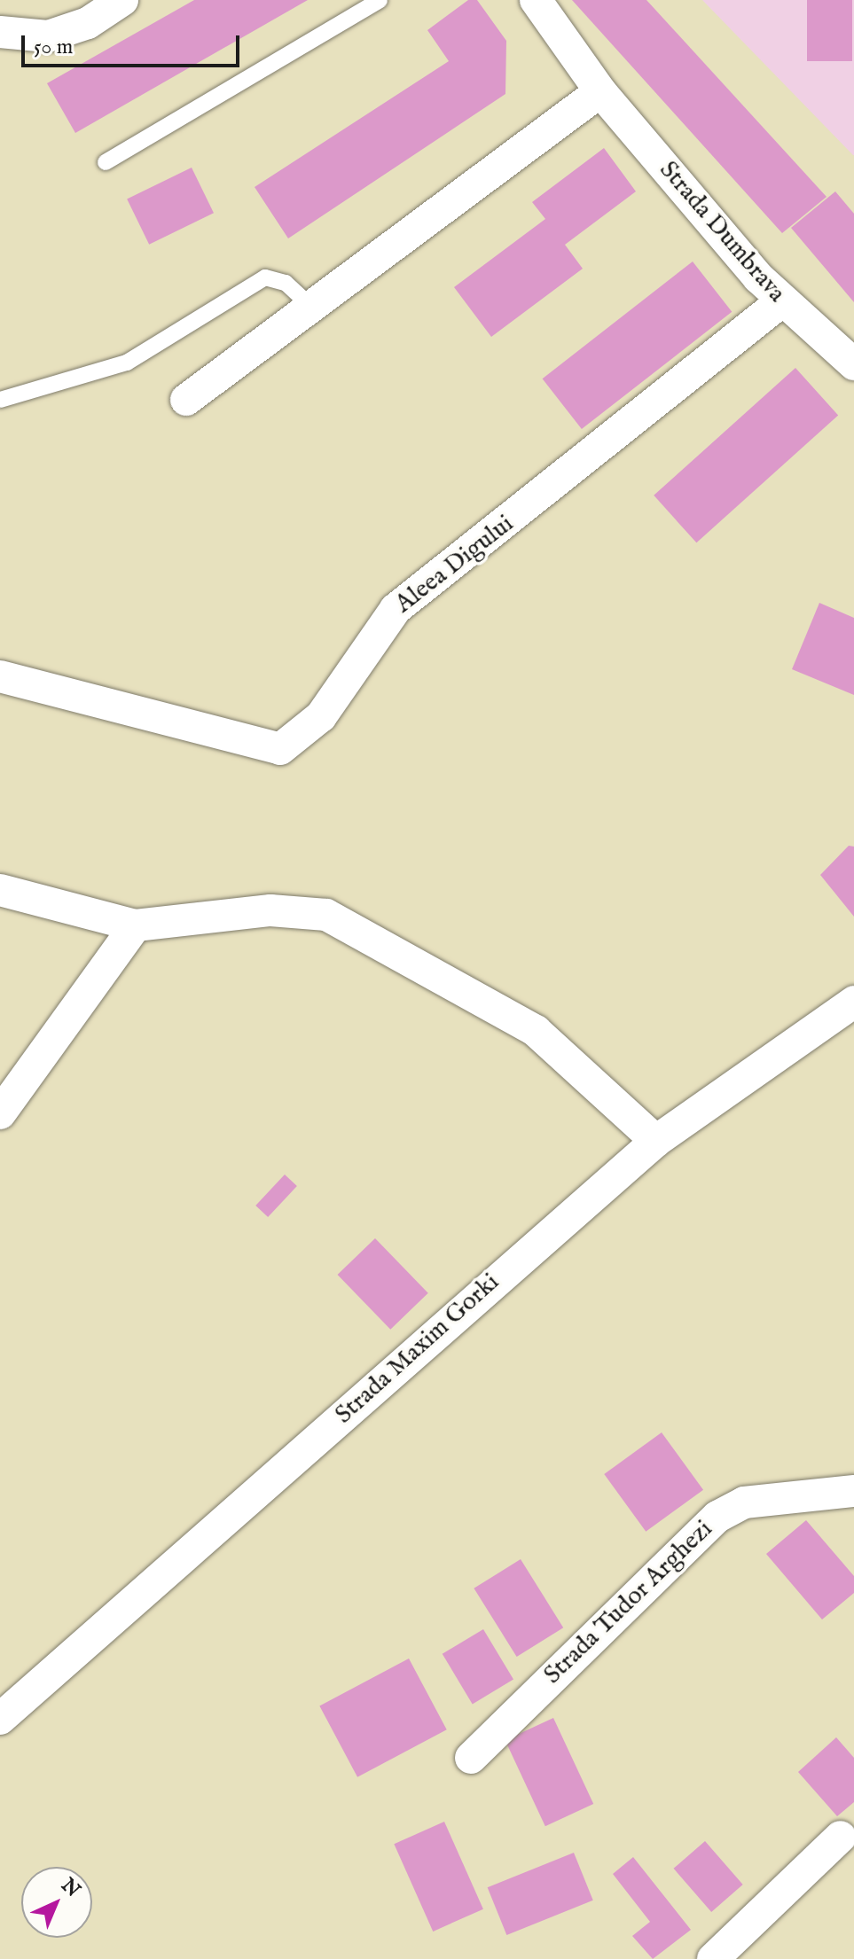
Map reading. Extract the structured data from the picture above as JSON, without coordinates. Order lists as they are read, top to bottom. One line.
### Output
{"streets":{"street":["Strada Dumbrava","Aleea Digului","Strada Maxim Gorki","Strada Tudor Arghezi"]},"crossings":[["Strada Dumbrava","Aleea Digului"]],"scale_bar":"50 m","north":"top right"}
